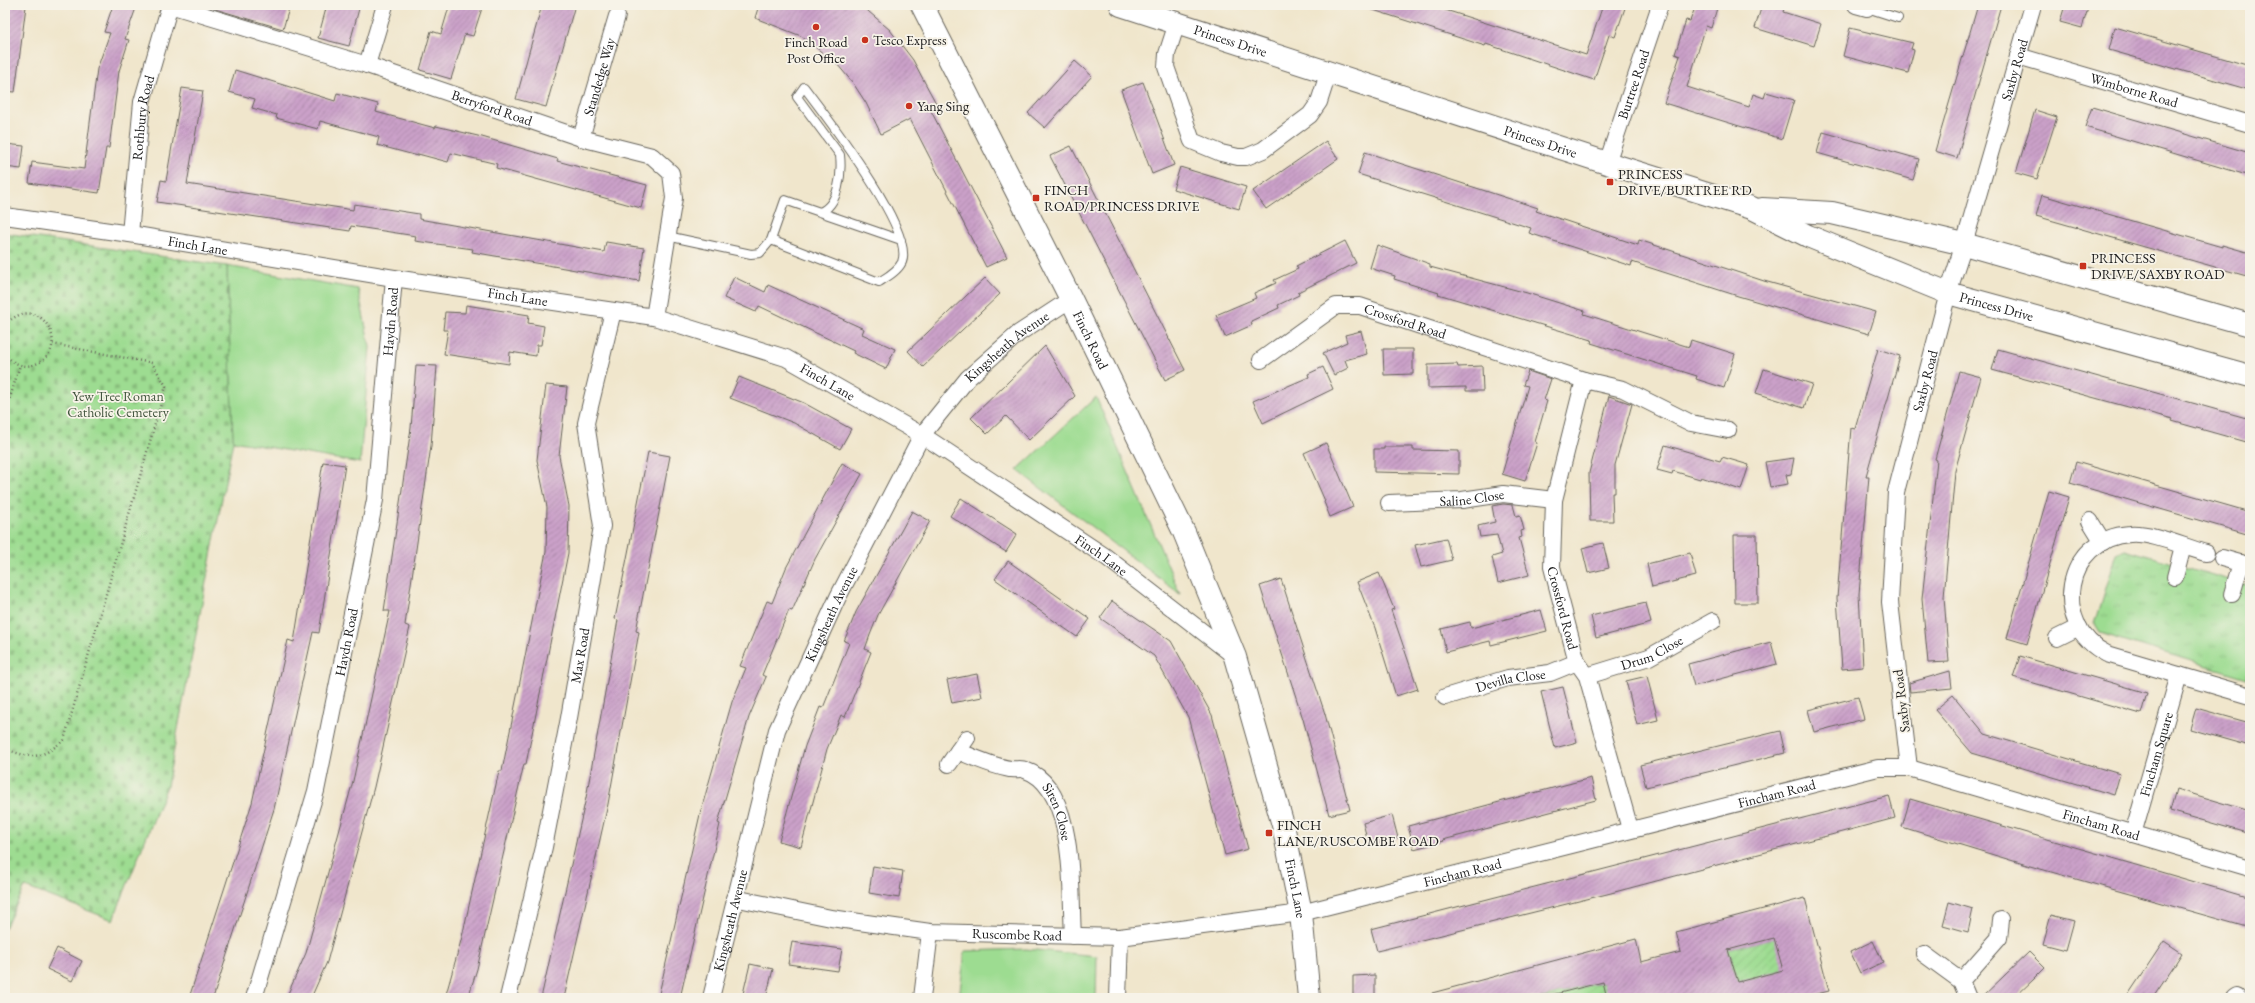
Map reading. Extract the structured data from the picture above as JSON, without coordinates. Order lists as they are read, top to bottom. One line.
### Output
{"streets":{"street":["Princess Drive","Saxby Road","Standedge Way","Burtree Road","Wimborne Road","Berryford Road","Rothbury Road","Finch Lane","Crossford Road","Haydn Road","Finch Road","Kingsheath Avenue","Saline Close","Drum Close","Max Road","Devilla Close","Fincham Square","Fincham Road","Siren Close","Ruscombe Road"]},"crossings":[["Princess Drive","Saxby Road"],["Princess Drive","Burtree Road"],["Saxby Road","Wimborne Road"],["Saxby Road","Fincham Road"],["Standedge Way","Berryford Road"],["Berryford Road","Rothbury Road"],["Berryford Road","Finch Lane"],["Rothbury Road","Finch Lane"],["Finch Lane","Haydn Road"],["Finch Lane","Finch Road"],["Finch Lane","Kingsheath Avenue"],["Finch Lane","Max Road"],["Finch Lane","Fincham Road"],["Finch Lane","Ruscombe Road"],["Crossford Road","Saline Close"],["Crossford Road","Drum Close"],["Crossford Road","Devilla Close"],["Crossford Road","Fincham Road"],["Finch Road","Kingsheath Avenue"],["Kingsheath Avenue","Ruscombe Road"],["Fincham Square","Fincham Road"],["Fincham Road","Ruscombe Road"],["Siren Close","Ruscombe Road"]],"parks":["Yew Tree Roman Catholic Cemetery"],"places":{"other":["Finch Road Post Office","Tesco Express","Yang Sing"],"transit":["PRINCESS DRIVE/BURTREE RD","FINCH ROAD/PRINCESS DRIVE","PRINCESS DRIVE/SAXBY ROAD","FINCH LANE/RUSCOMBE ROAD"]}}
